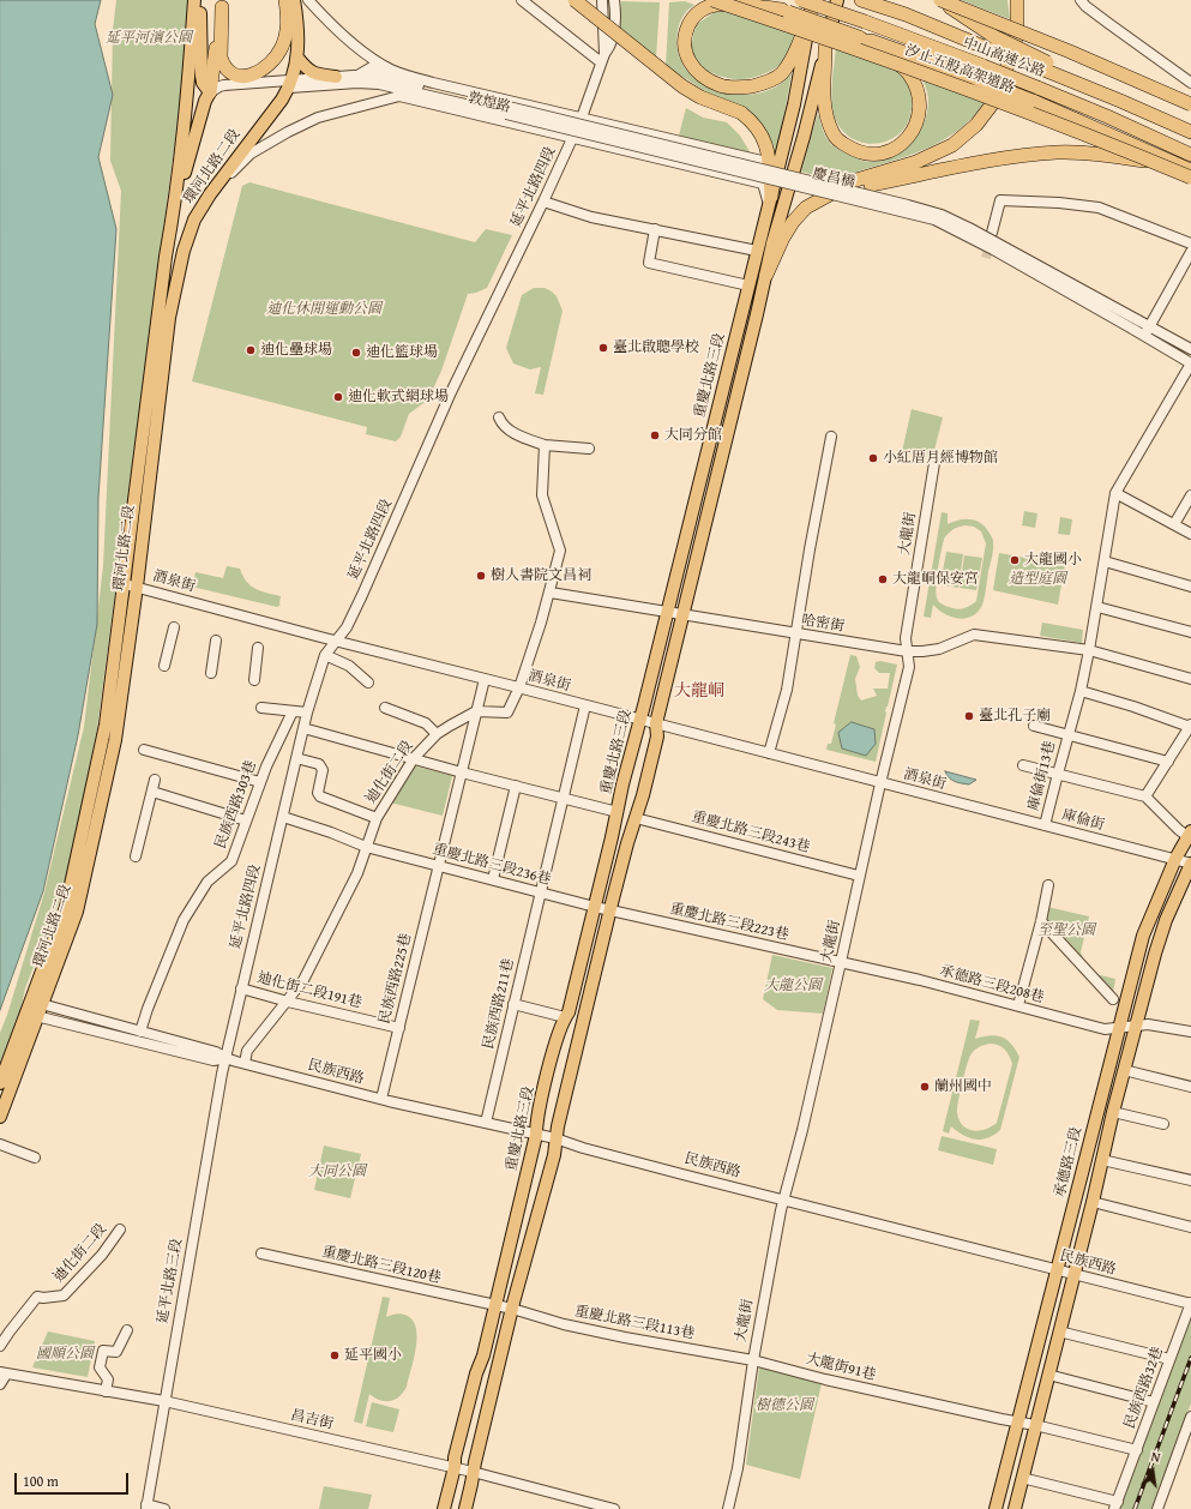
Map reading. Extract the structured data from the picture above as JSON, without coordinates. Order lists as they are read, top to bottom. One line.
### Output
{"streets":{"highway":["中山高速公路","汐止五股高架道路"],"main road":["環河北路二段","重慶北路三段","承德路三段"],"street":["敦煌路","慶昌橋","延平北路四段","大龍街","酒泉街","哈密街","迪化街二段","庫倫街13巷","民族西路303巷","庫倫街","重慶北路三段243巷","重慶北路三段236巷","重慶北路三段223巷","民族西路225巷","承德路三段208巷","迪化街二段191巷","民族西路211巷","民族西路","重慶北路三段120巷","延平北路三段","重慶北路三段113巷","大龍街91巷","民族西路32巷","昌吉街"]},"crossings":[["敦煌路","環河北路二段"],["敦煌路","延平北路四段"],["敦煌路","重慶北路三段"],["環河北路二段","酒泉街"],["環河北路二段","民族西路"],["延平北路四段","酒泉街"],["延平北路四段","重慶北路三段236巷"],["延平北路四段","迪化街二段191巷"],["延平北路四段","民族西路"],["延平北路四段","延平北路三段"],["重慶北路三段","酒泉街"],["重慶北路三段","哈密街"],["重慶北路三段","重慶北路三段236巷"],["重慶北路三段","民族西路"],["重慶北路三段","重慶北路三段120巷"],["重慶北路三段","昌吉街"],["大龍街","酒泉街"],["大龍街","哈密街"],["大龍街","重慶北路三段243巷"],["大龍街","重慶北路三段223巷"],["大龍街","承德路三段208巷"],["大龍街","民族西路"],["大龍街","重慶北路三段113巷"],["大龍街","大龍街91巷"],["酒泉街","庫倫街"],["酒泉街","民族西路225巷"],["酒泉街","民族西路211巷"],["哈密街","庫倫街13巷"],["迪化街二段","重慶北路三段236巷"],["迪化街二段","民族西路225巷"],["迪化街二段","迪化街二段191巷"],["迪化街二段","民族西路"],["庫倫街13巷","庫倫街"],["民族西路303巷","民族西路"],["庫倫街","承德路三段"],["重慶北路三段236巷","重慶北路三段223巷"],["重慶北路三段236巷","民族西路225巷"],["重慶北路三段236巷","民族西路211巷"],["重慶北路三段223巷","承德路三段208巷"],["民族西路225巷","迪化街二段191巷"],["民族西路225巷","民族西路"],["承德路三段208巷","承德路三段"],["民族西路211巷","民族西路"],["民族西路","承德路三段"],["民族西路","延平北路三段"],["民族西路","民族西路32巷"],["承德路三段","大龍街91巷"],["重慶北路三段120巷","重慶北路三段113巷"],["延平北路三段","昌吉街"],["重慶北路三段113巷","大龍街91巷"],["大龍街91巷","民族西路32巷"]],"districts":["大龍峒"],"parks":["延平河濱公園","迪化休閒運動公園","造型庭園","至聖公園","大龍公園","大同公園","國順公園","樹德公園"],"places":["臺北啟聰學校","迪化壘球場","迪化籃球場","迪化軟式網球場","大同分館","小紅厝月經博物館","大龍國小","樹人書院文昌祠","大龍峒保安宮","臺北孔子廟","蘭州國中","延平國小"],"scale_bar":"100 m","north":"top"}
